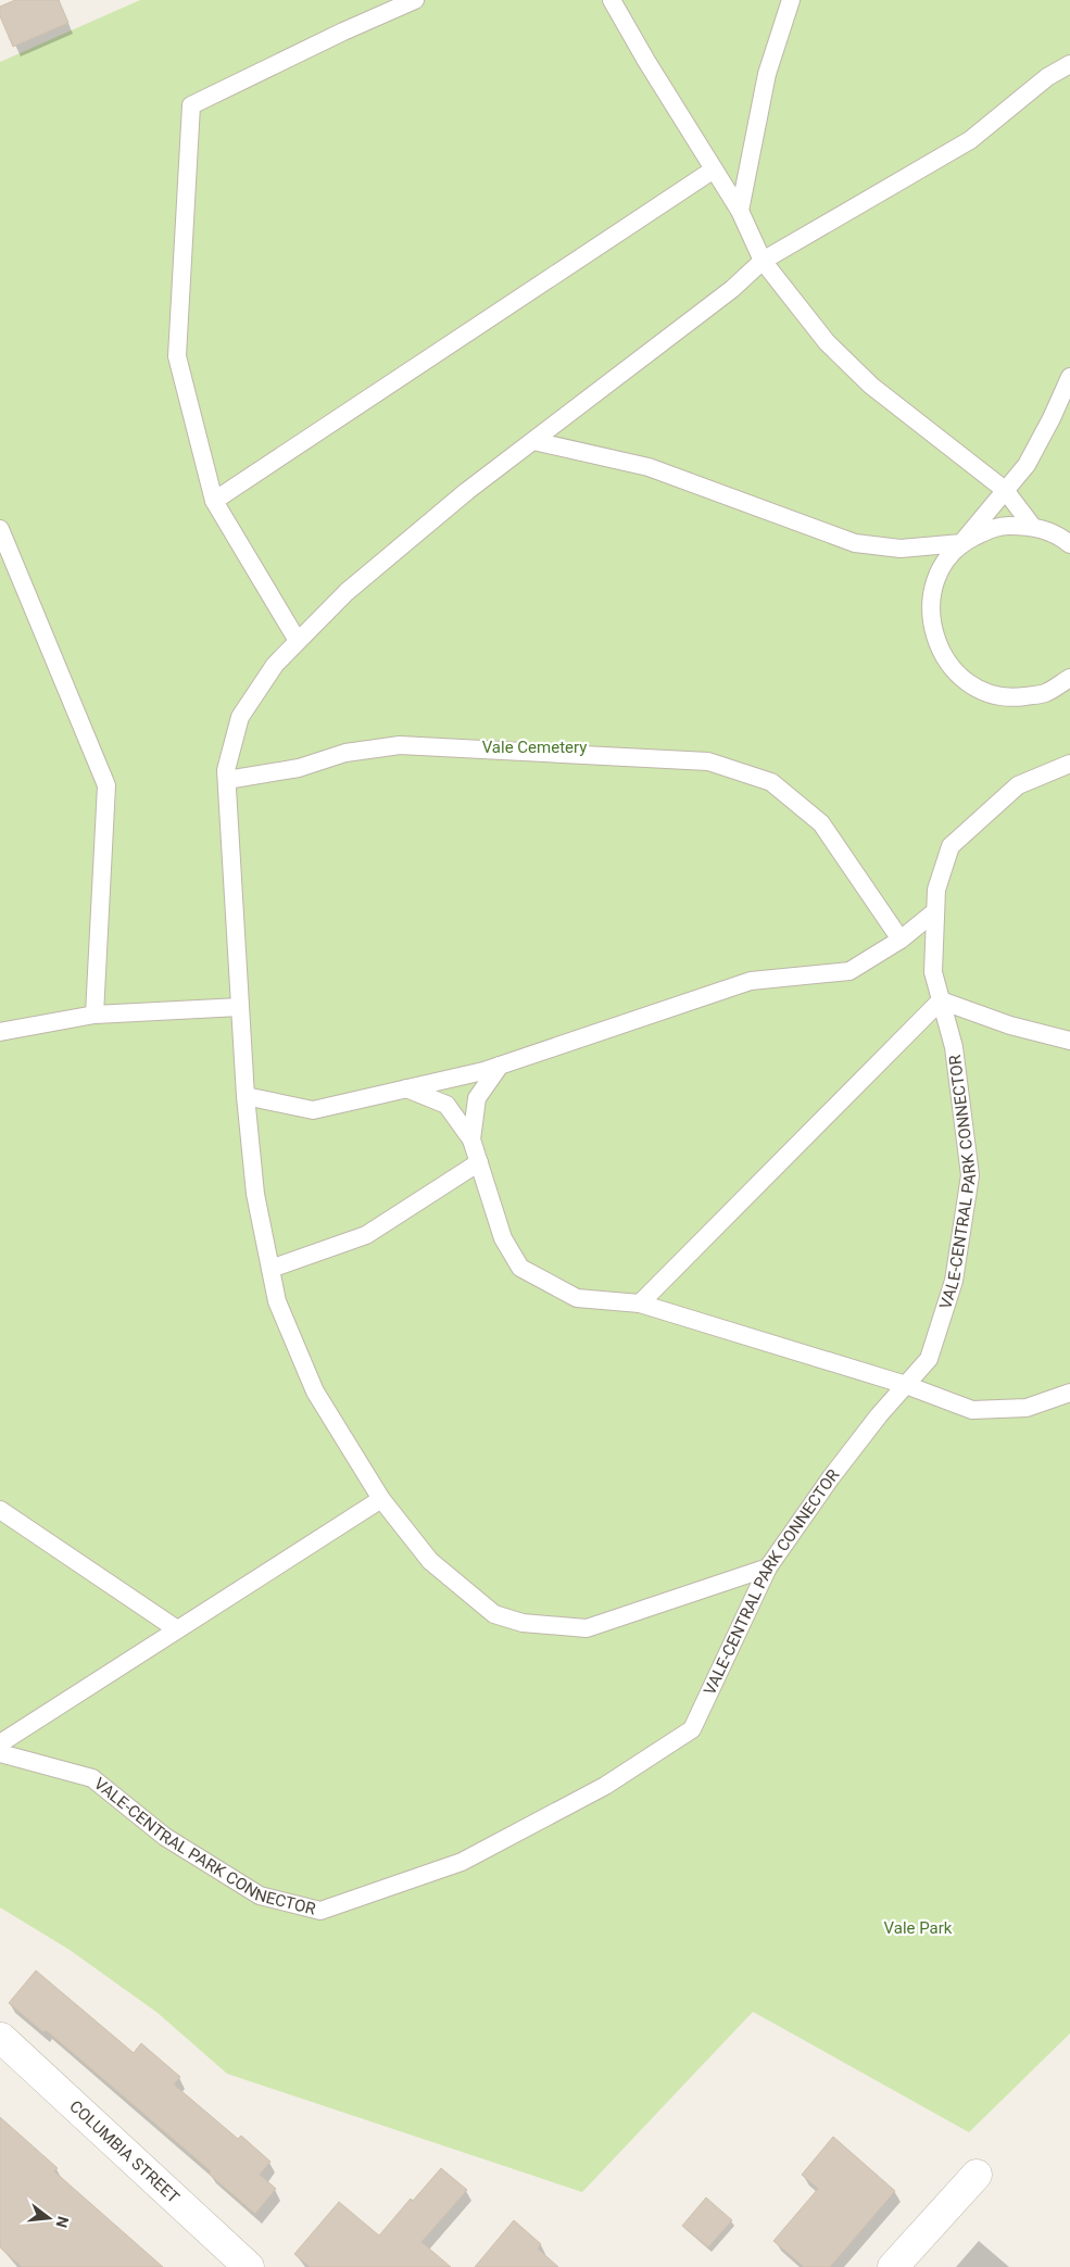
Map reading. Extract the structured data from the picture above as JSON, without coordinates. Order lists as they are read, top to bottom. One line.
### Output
{"streets":{"street":["COLUMBIA STREET"],"lane":["VALE-CENTRAL PARK CONNECTOR"]},"parks":["Vale Cemetery","Vale Park"],"north":"right"}
